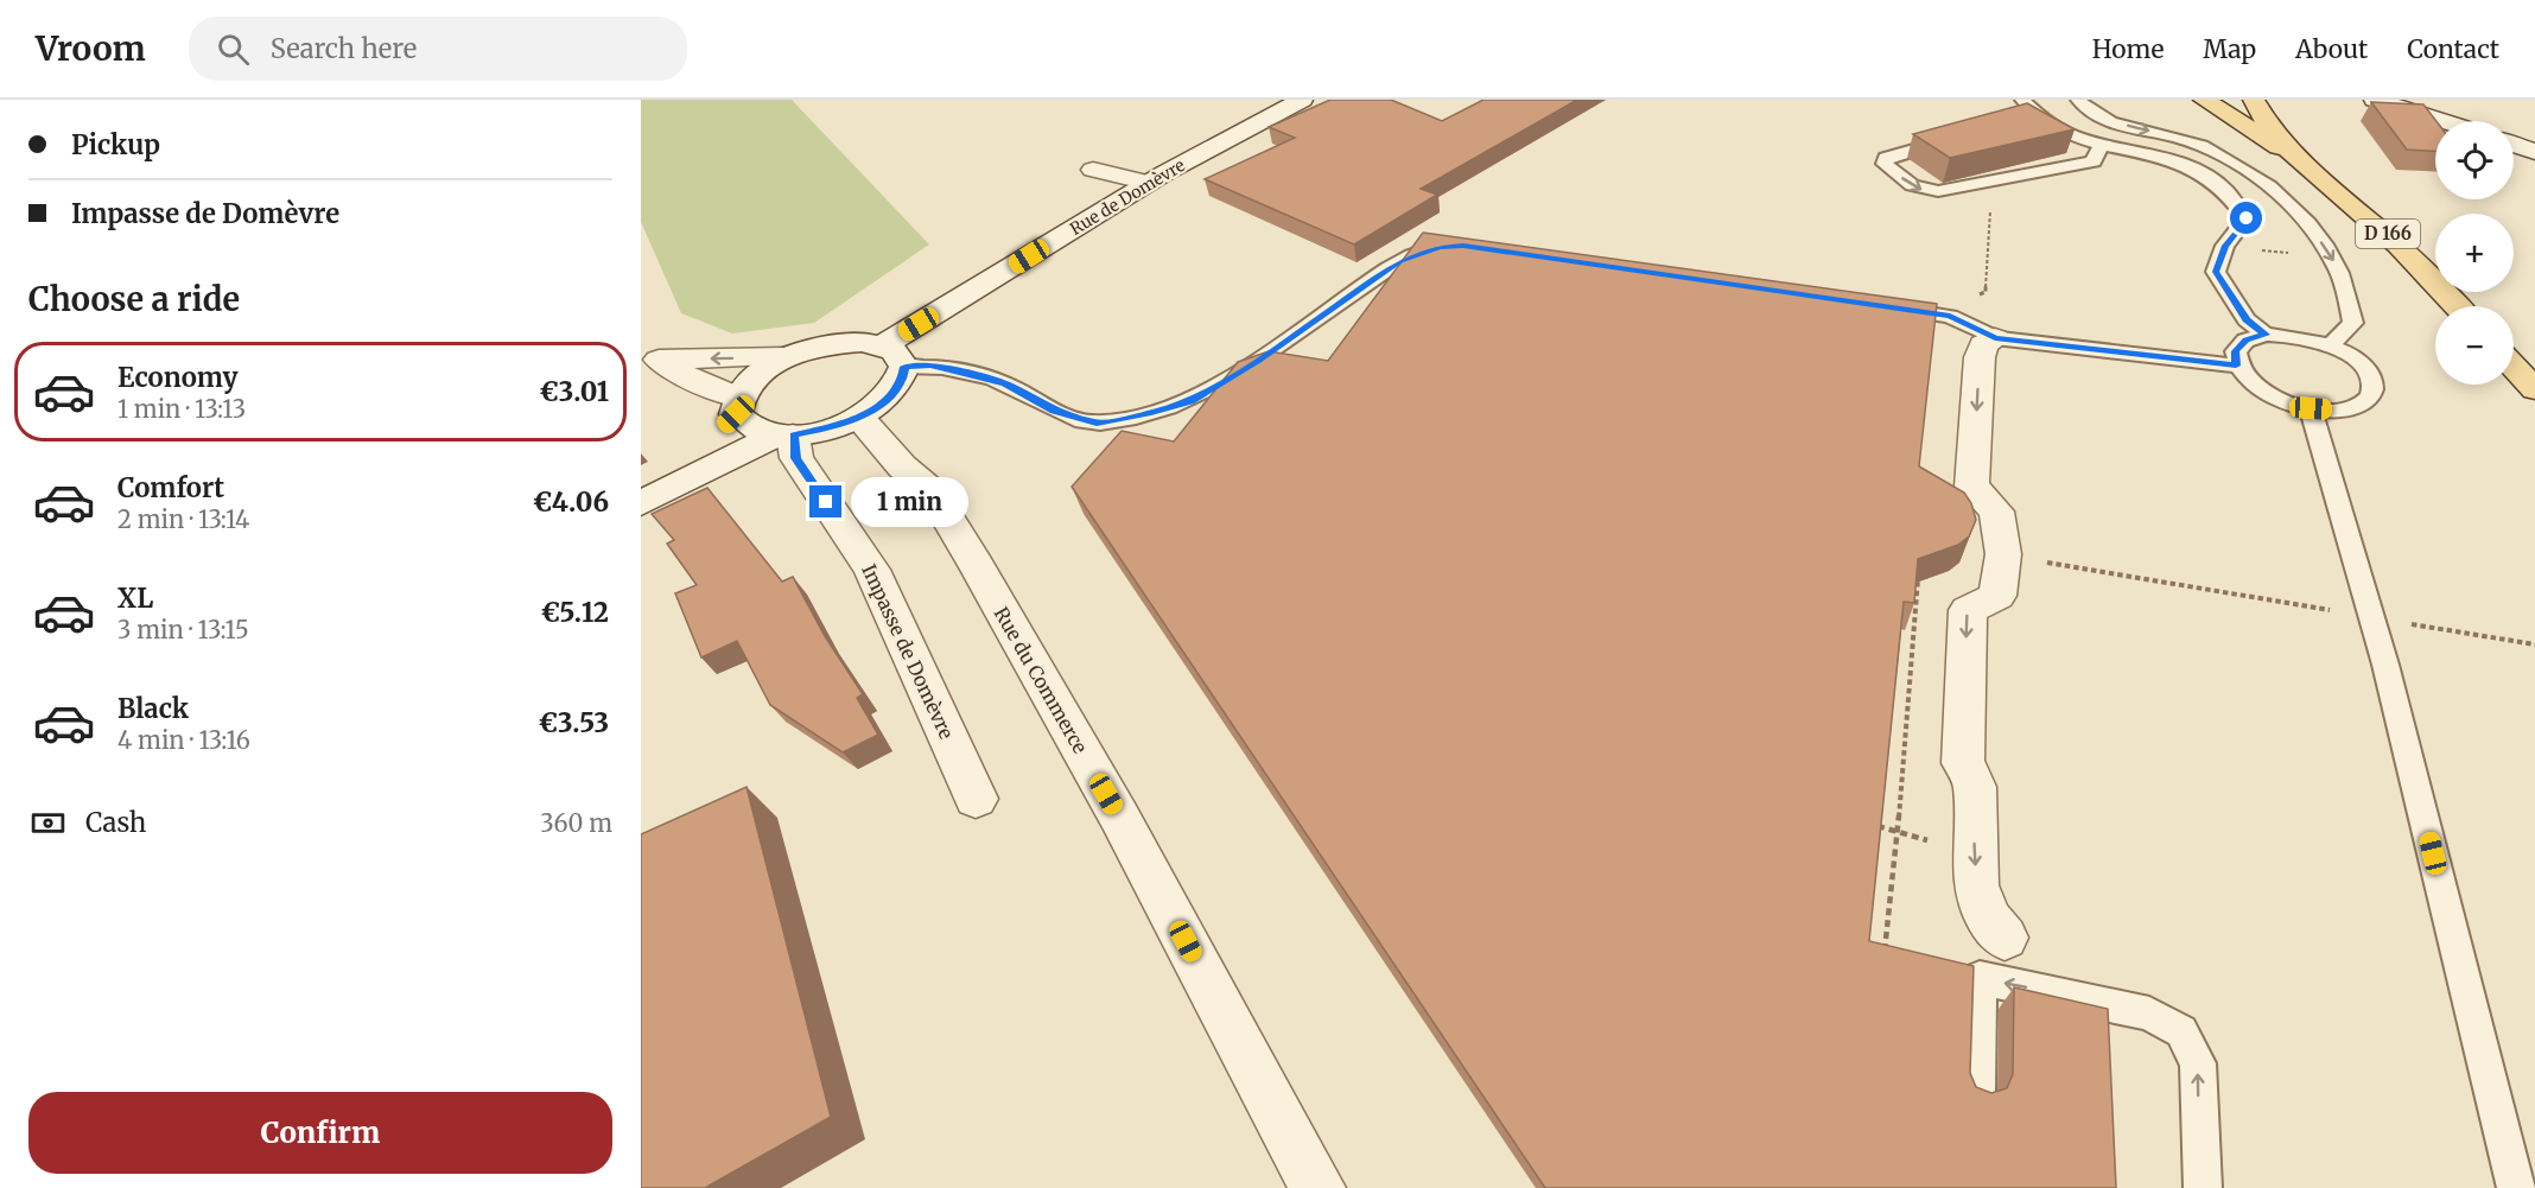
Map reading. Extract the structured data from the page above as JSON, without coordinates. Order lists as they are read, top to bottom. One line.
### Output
{"streets":{"main road":["D 166"],"street":["Rue de Domèvre","Impasse de Domèvre","Rue du Commerce"]},"page":{"header":"Vroom","search":"Search here","nav":["Home","Map","About","Contact"],"banner":["Pickup","Impasse de Domèvre"],"map_buttons":["+","−"],"heading":"Choose a ride","list":[{"name":"Economy","note":"1 min · 13:13","value":"€3.01"},{"name":"Comfort","note":"2 min · 13:14","value":"€4.06"},{"name":"XL","note":"3 min · 13:15","value":"€5.12"},{"name":"Black","note":"4 min · 13:16","value":"€3.53"}],"bubble":"1 min","pay":["Cash","360 m"],"buttons":"Confirm"}}
